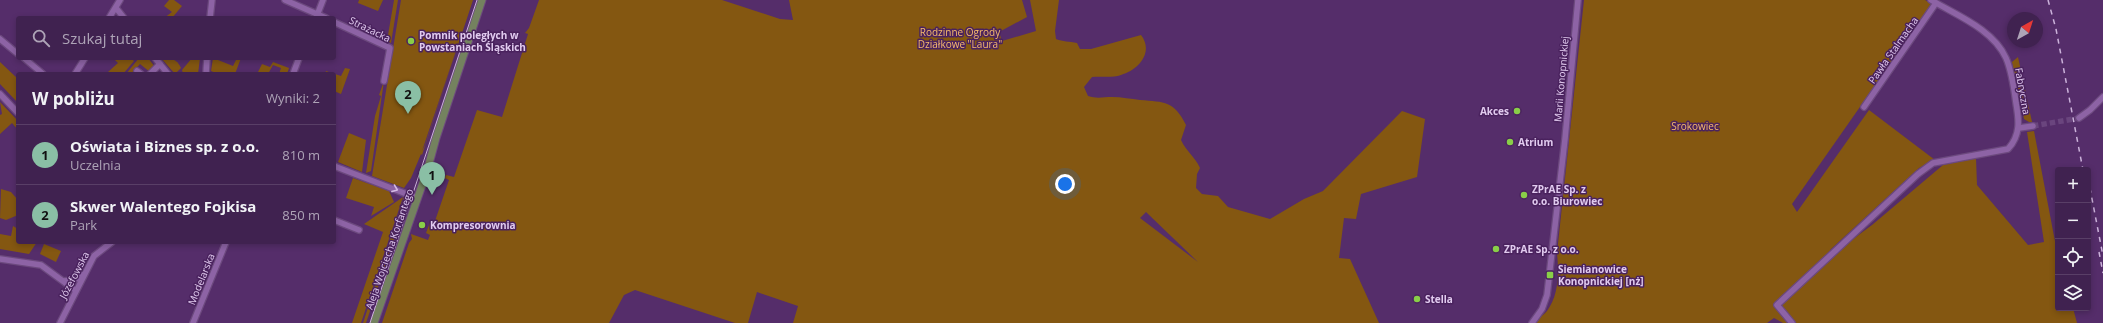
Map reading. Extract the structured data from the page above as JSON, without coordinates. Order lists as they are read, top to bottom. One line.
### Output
{"streets":{"main road":["Aleja Wojciecha Korfantego"],"street":["Strażacka","Pawła Stalmacha","Marii Konopnickiej","Fabryczna","Józefowska","Modelarska"]},"crossings":[["Pawła Stalmacha","Fabryczna"]],"parks":["Rodzinne Ogrody Działkowe \"Laura\"","Srokowiec"],"places":{"other":["Pomnik poległych w Powstaniach Śląskich","Akces","Atrium","ZPrAE Sp. z o.o. Biurowiec","Kompresorownia","ZPrAE Sp. z o.o.","Stella"],"transit":["Siemianowice Konopnickiej [nż]"]},"north":"top right","page":{"search":"Szukaj tutaj","heading":["W pobliżu","Wyniki: 2"],"pins":["2","1"],"list":[{"mark":"1","name":"Oświata i Biznes sp. z o.o.","note":"Uczelnia","value":"810 m"},{"mark":"2","name":"Skwer Walentego Fojkisa","note":"Park","value":"850 m"}],"map_buttons":["+","−"]}}
